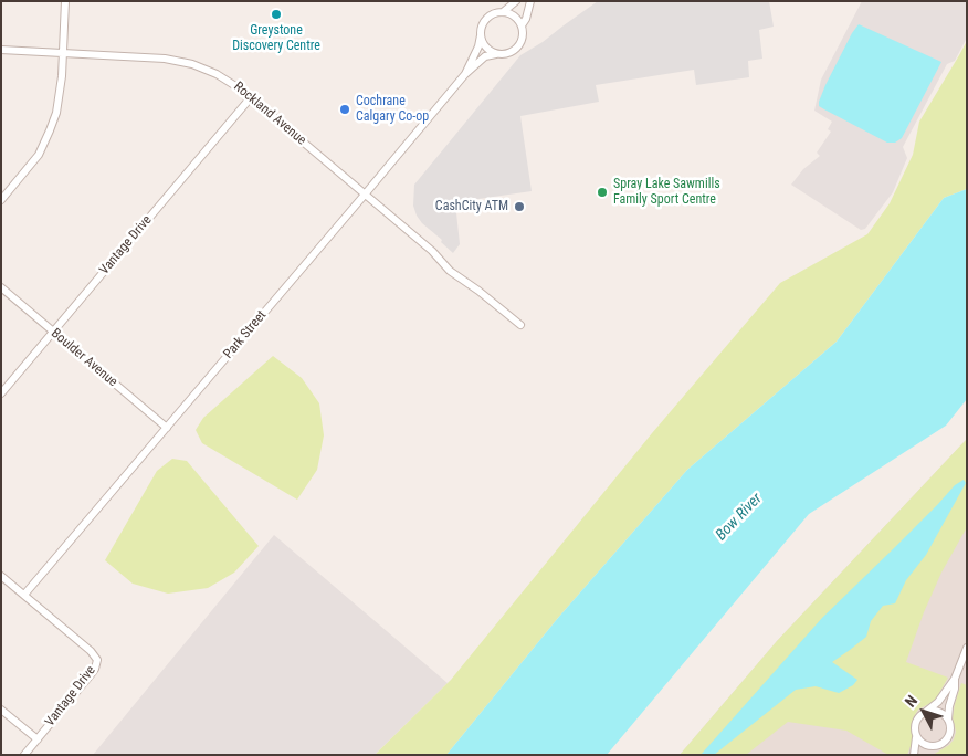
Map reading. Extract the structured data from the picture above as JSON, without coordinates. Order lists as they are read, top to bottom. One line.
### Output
{"streets":{"street":["Rockland Avenue","Vantage Drive","Park Street","Boulder Avenue"]},"crossings":[["Rockland Avenue","Vantage Drive"],["Rockland Avenue","Park Street"],["Vantage Drive","Park Street"],["Vantage Drive","Boulder Avenue"],["Park Street","Boulder Avenue"]],"water":["Bow River"],"places":["Greystone Discovery Centre","Cochrane Calgary Co-op","Spray Lake Sawmills Family Sport Centre","CashCity ATM"],"north":"top left"}
